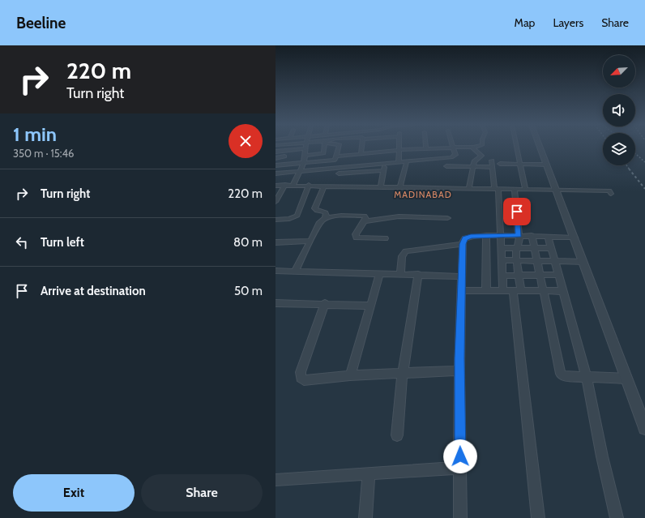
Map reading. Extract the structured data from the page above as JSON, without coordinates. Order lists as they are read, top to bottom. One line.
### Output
{"districts":["MADINABAD"],"north":"bottom left","page":{"header":"Beeline","nav":["Map","Layers","Share"],"turn":["220 m","Turn right"],"heading":["1 min","350 m · 15:46"],"list":[{"name":"Turn right","value":"220 m"},{"name":"Turn left","value":"80 m"},{"name":"Arrive at destination","value":"50 m"}],"buttons":["Exit","Share"]}}
